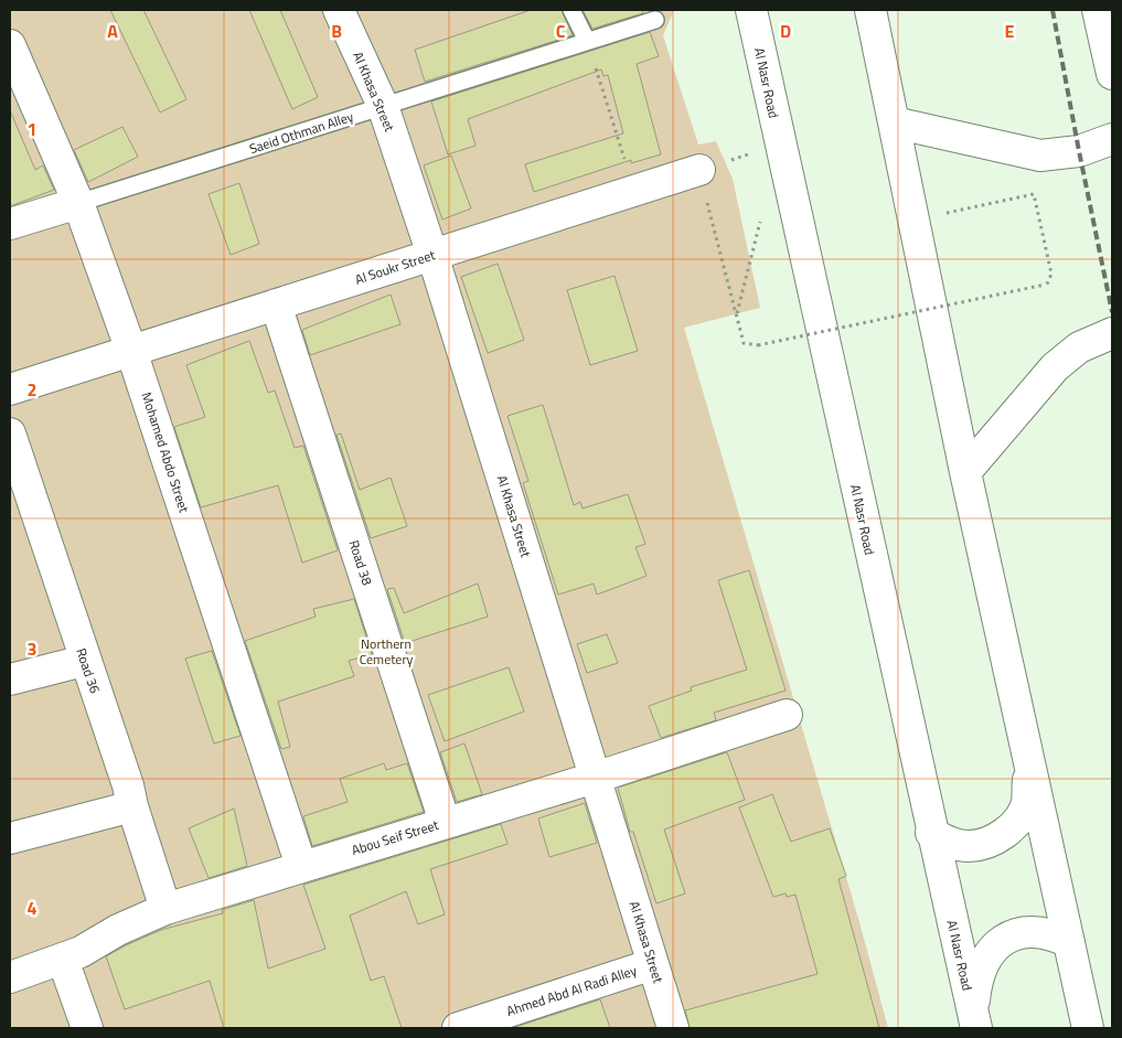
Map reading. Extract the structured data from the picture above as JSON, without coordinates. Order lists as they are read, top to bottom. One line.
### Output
{"streets":{"main road":["Al Nasr Road","Al Khasa Street","Saeid Othman Alley","Al Soukr Street","Mohamed Abdo Street","Road 38","Road 36","Abou Seif Street","Ahmed Abd Al Radi Alley"]},"crossings":[["Al Khasa Street","Saeid Othman Alley"],["Al Khasa Street","Al Soukr Street"],["Al Khasa Street","Abou Seif Street"],["Al Khasa Street","Ahmed Abd Al Radi Alley"],["Saeid Othman Alley","Mohamed Abdo Street"],["Al Soukr Street","Mohamed Abdo Street"],["Al Soukr Street","Road 38"],["Mohamed Abdo Street","Abou Seif Street"],["Road 38","Abou Seif Street"],["Road 36","Abou Seif Street"]],"parks":["Northern Cemetery"],"grid":{"columns":["A","B","C","D","E"],"rows":["1","2","3","4"]}}
